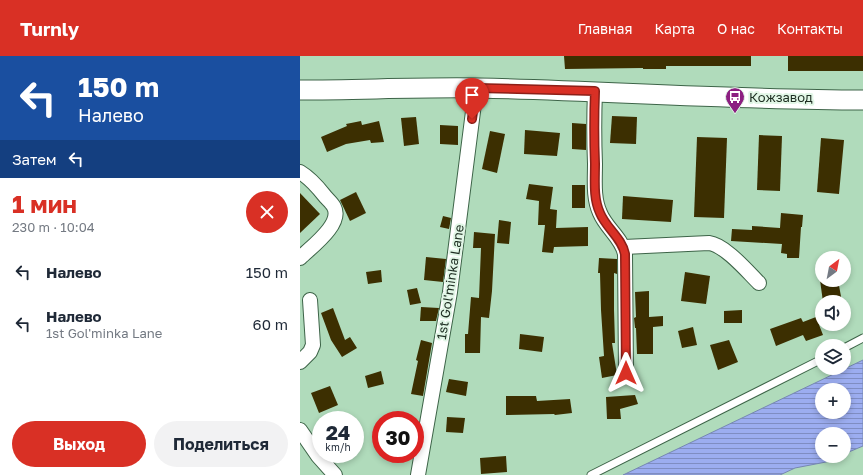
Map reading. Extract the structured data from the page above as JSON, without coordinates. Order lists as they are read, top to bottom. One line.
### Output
{"streets":{"street":["1st Gol'minka Lane"]},"places":{"bus stop":["Кожзавод"]},"north":"top right","page":{"header":"Turnly","nav":["Главная","Карта","О нас","Контакты"],"turn":["150 m","Налево"],"then":"Затем","heading":["1 мин","230 m · 10:04"],"list":[{"name":"Налево","value":"150 m"},{"name":"Налево","note":"1st Gol'minka Lane","value":"60 m"}],"map_buttons":["+","−"],"speed":"24 km/h","limit":"30","buttons":["Выход","Поделиться"]}}
